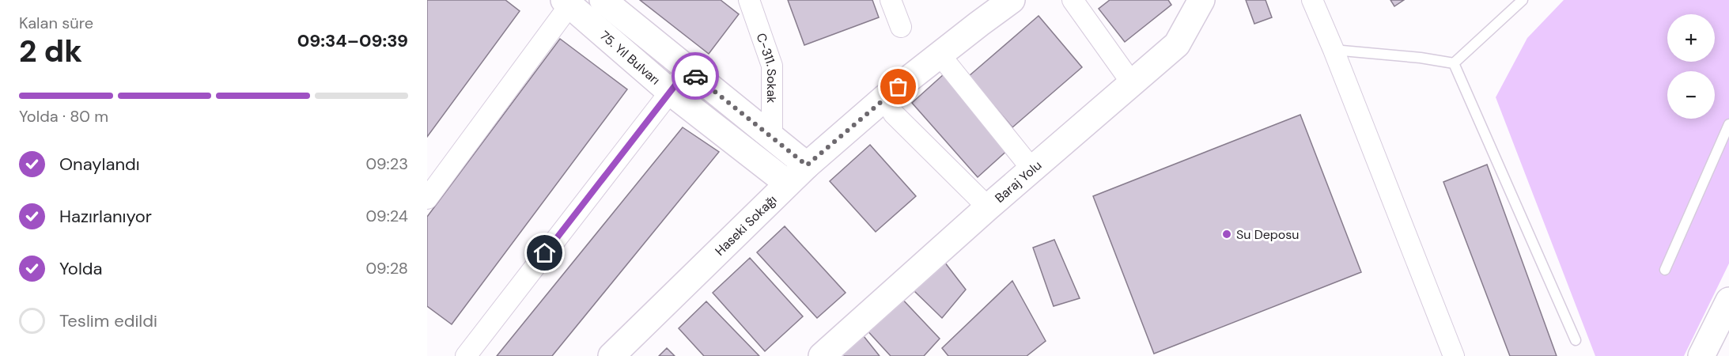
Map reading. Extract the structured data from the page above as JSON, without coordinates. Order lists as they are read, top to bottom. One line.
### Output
{"streets":{"main road":["75. Yıl Bulvarı","Baraj Yolu","Haseki Sokağı"],"street":["C-311. Sokak"]},"crossings":[["75. Yıl Bulvarı","C-311. Sokak"],["75. Yıl Bulvarı","Haseki Sokağı"]],"places":["Su Deposu"],"page":{"heading":["2 dk","Kalan süre","09:34–09:39"],"map_buttons":["+","−"],"bar":"Yolda · 80 m","list":[["Onaylandı","09:23"],["Hazırlanıyor","09:24"],["Yolda","09:28"],"Teslim edildi"]}}
